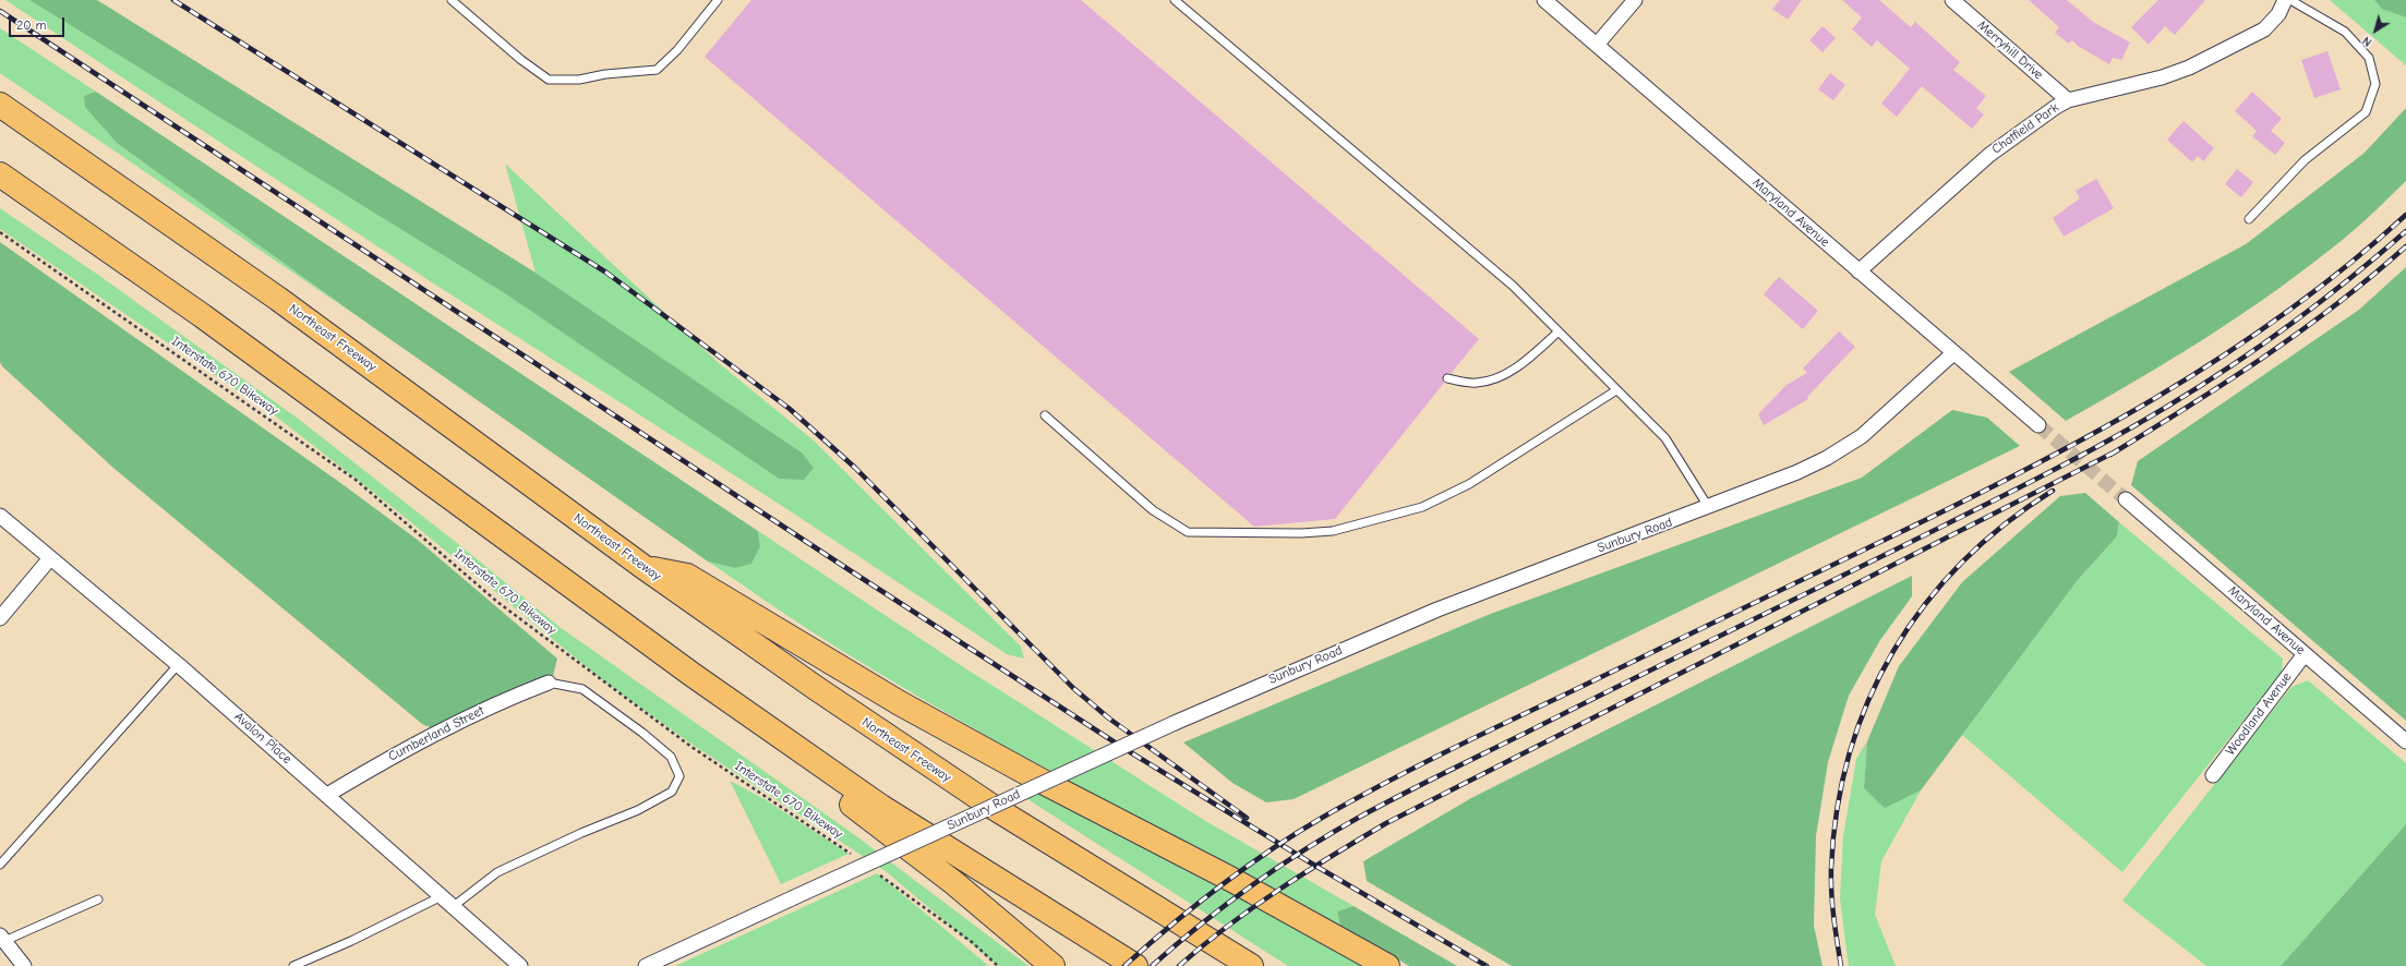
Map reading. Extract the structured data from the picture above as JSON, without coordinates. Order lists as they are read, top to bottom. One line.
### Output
{"streets":{"highway":["Northeast Freeway"],"street":["Merryhill Drive","Chatfield Park","Maryland Avenue","Sunbury Road","Woodland Avenue","Cumberland Street","Avalon Place"],"path":["Interstate 670 Bikeway"]},"crossings":[["Merryhill Drive","Chatfield Park"],["Chatfield Park","Maryland Avenue"],["Maryland Avenue","Sunbury Road"],["Maryland Avenue","Woodland Avenue"],["Cumberland Street","Avalon Place"]],"scale_bar":"20 m","north":"bottom left"}
